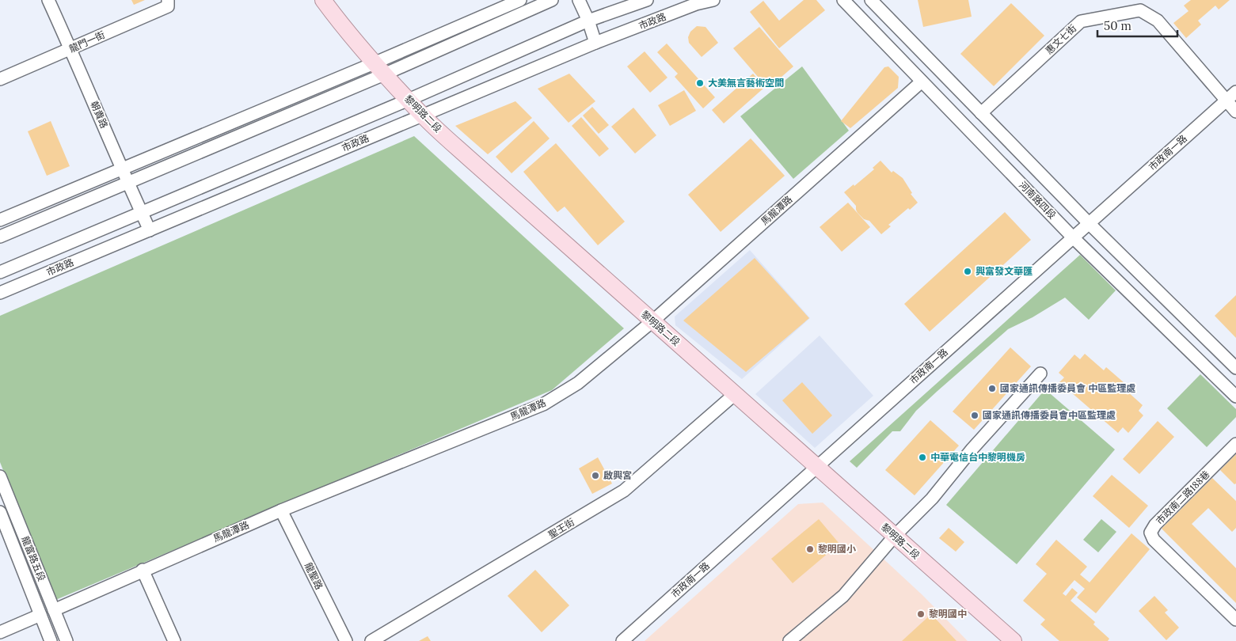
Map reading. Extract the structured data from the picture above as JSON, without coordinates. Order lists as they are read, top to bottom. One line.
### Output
{"streets":{"main road":["黎明路二段"],"street":["市政路","惠文七街","龍門一街","朝貴路","市政南一路","河南路四段","馬龍潭路","市政南二路188巷","聖王街","龍富路五段","龍聖路"]},"crossings":[["市政路","黎明路二段"],["市政路","朝貴路"],["惠文七街","市政南一路"],["龍門一街","朝貴路"],["黎明路二段","市政南一路"],["黎明路二段","馬龍潭路"],["黎明路二段","聖王街"],["市政南一路","河南路四段"],["河南路四段","馬龍潭路"],["馬龍潭路","龍富路五段"],["馬龍潭路","龍聖路"]],"places":["大美無言藝術空間","興富發文華匯","國家通訊傳播委員會 中區監理處","國家通訊傳播委員會中區監理處","中華電信台中黎明機房","啟興宮","黎明國小","黎明國中"],"scale_bar":"50 m"}
